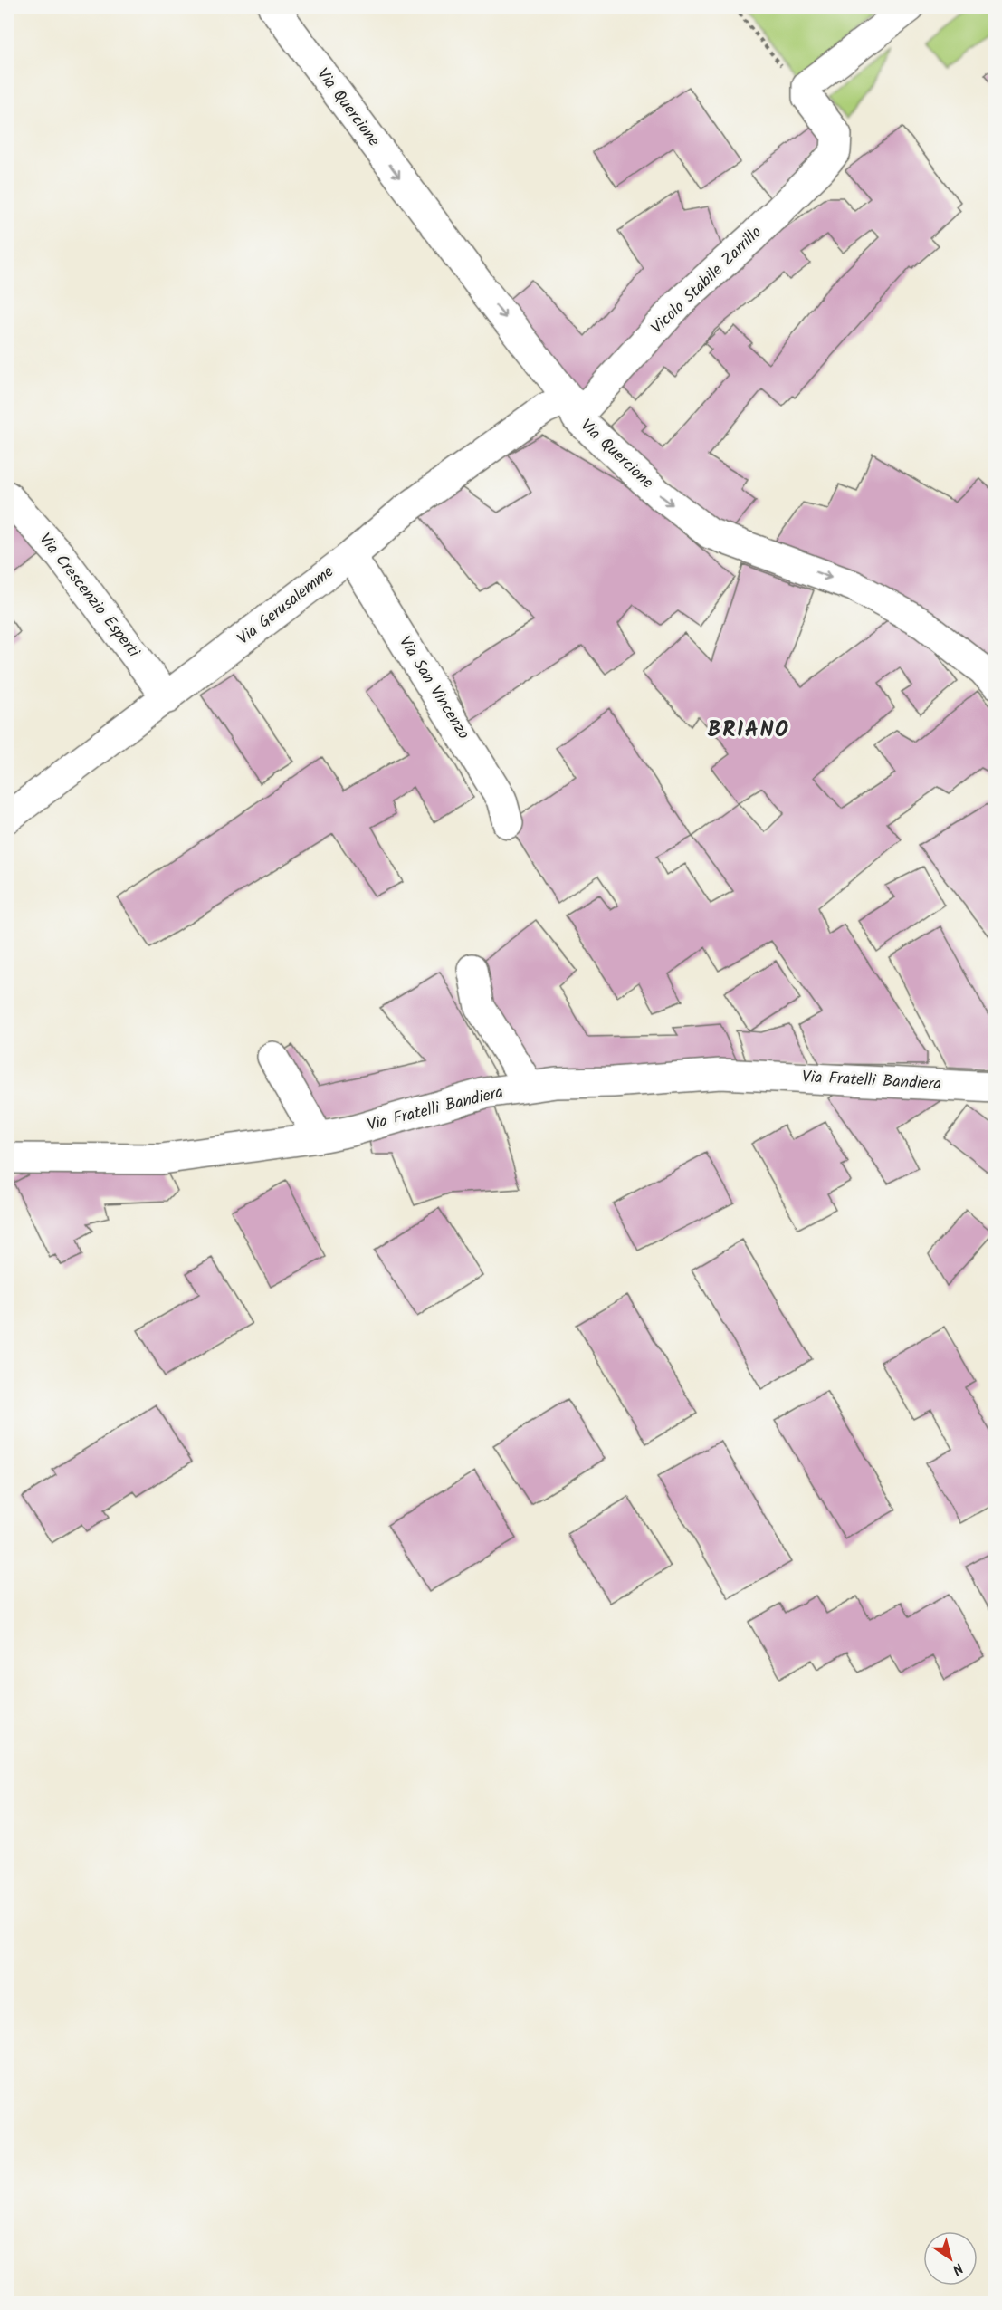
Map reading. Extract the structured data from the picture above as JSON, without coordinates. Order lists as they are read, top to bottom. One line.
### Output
{"streets":{"street":["Via Quercione","Vicolo Stabile Zarrillo","Via Crescenzio Esperti","Via Gerusalemme","Via San Vincenzo","Via Fratelli Bandiera"]},"crossings":[["Via Quercione","Vicolo Stabile Zarrillo"],["Via Quercione","Via Gerusalemme"],["Vicolo Stabile Zarrillo","Via Gerusalemme"],["Via Crescenzio Esperti","Via Gerusalemme"],["Via Gerusalemme","Via San Vincenzo"]],"one_way":["Via Quercione"],"districts":["BRIANO"],"north":"bottom right"}
